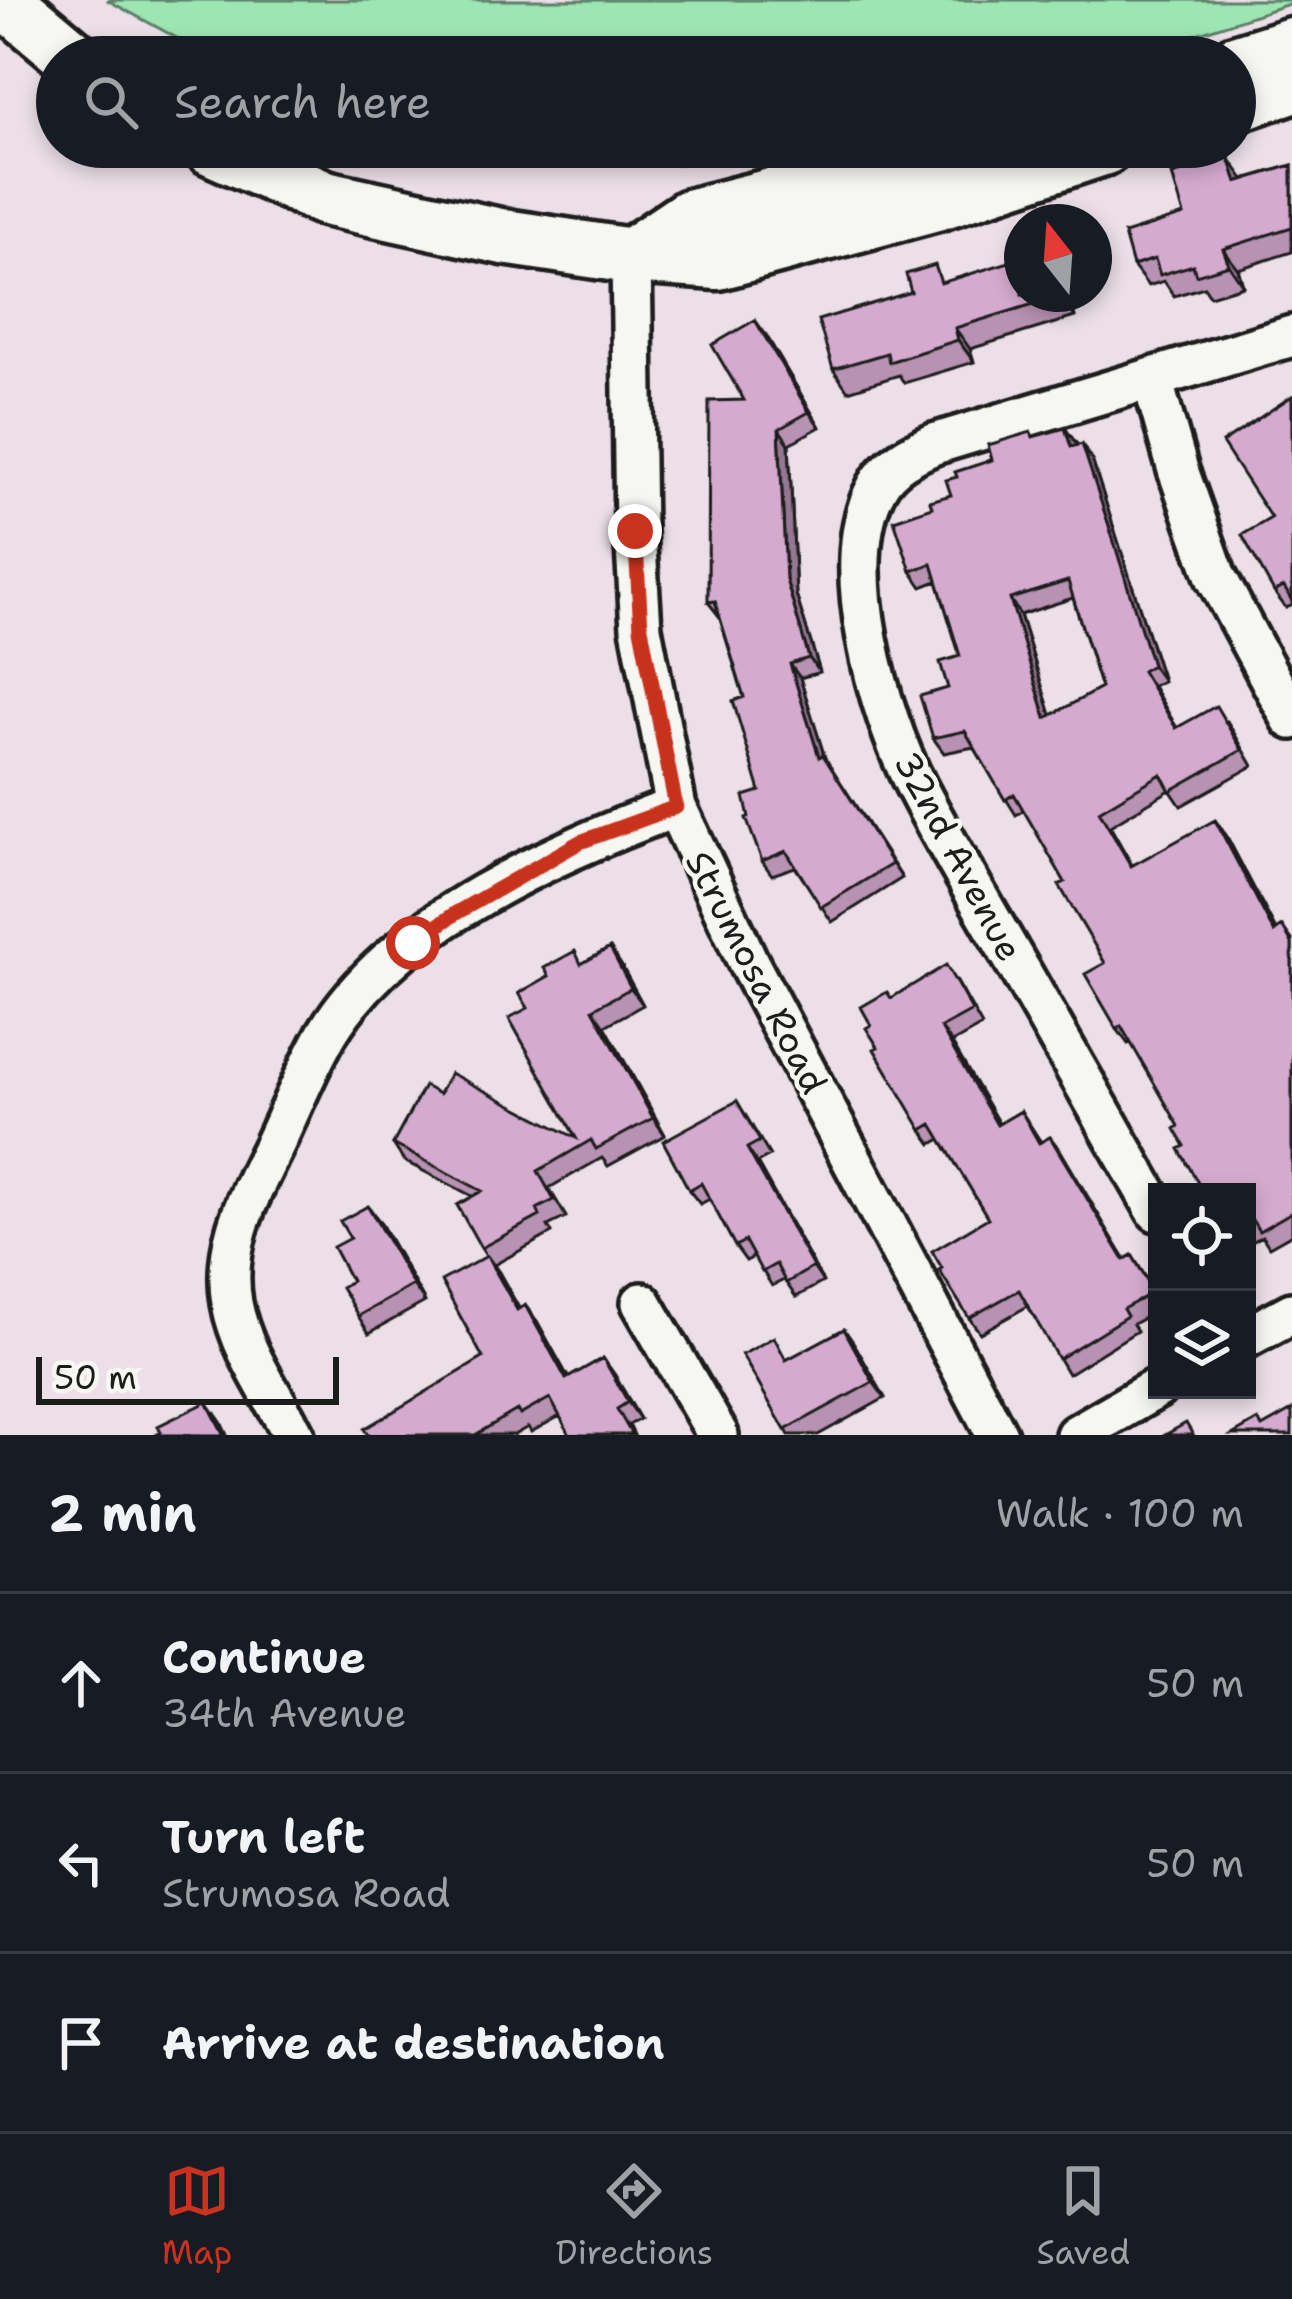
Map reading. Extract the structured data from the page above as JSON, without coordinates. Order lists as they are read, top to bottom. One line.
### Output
{"streets":{"street":["32nd Avenue","Strumosa Road"]},"scale_bar":"50 m","north":"top","page":{"search":"Search here","scale":"50 m","heading":["2 min","Walk · 100 m"],"list":[["Continue","34th Avenue","50 m"],["Turn left","Strumosa Road","50 m"],"Arrive at destination"],"nav":["Map","Directions","Saved"]}}
